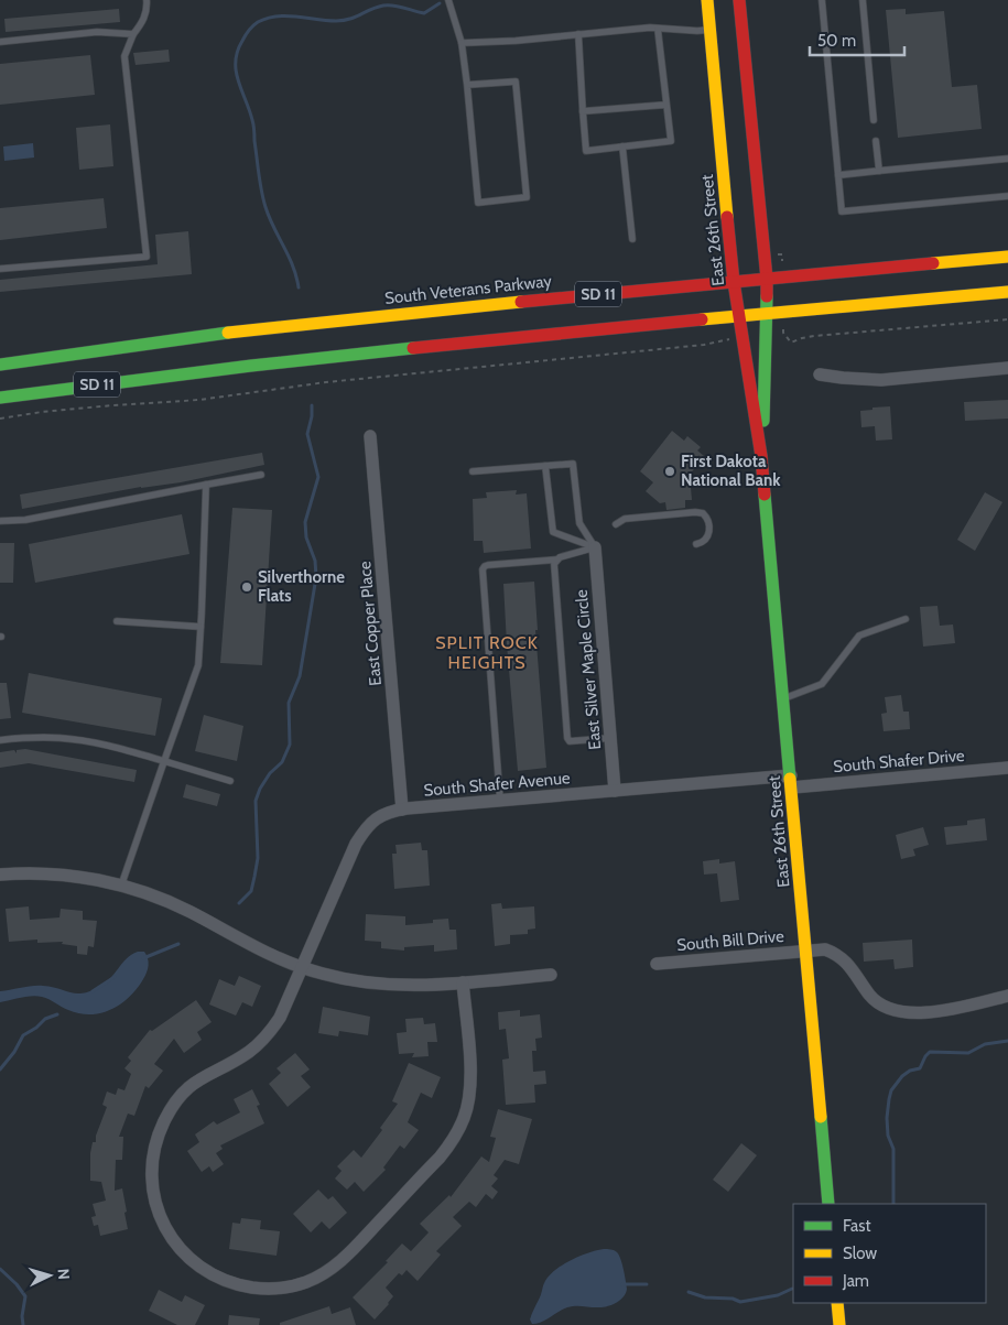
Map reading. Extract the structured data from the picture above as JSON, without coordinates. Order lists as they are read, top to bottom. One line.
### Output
{"streets":{"main road":["East 26th Street","South Veterans Parkway","SD 11"],"street":["East Copper Place","East Silver Maple Circle","South Shafer Drive","South Shafer Avenue","South Bill Drive"]},"crossings":[["East 26th Street","South Veterans Parkway"],["East 26th Street","SD 11"],["East 26th Street","South Shafer Drive"],["East 26th Street","South Shafer Avenue"],["East 26th Street","South Bill Drive"],["East Copper Place","South Shafer Avenue"],["East Silver Maple Circle","South Shafer Avenue"],["South Shafer Drive","South Shafer Avenue"]],"districts":["SPLIT ROCK HEIGHTS"],"places":["First Dakota National Bank","Silverthorne Flats"],"legend":["Fast","Slow","Jam"],"scale_bar":"50 m","north":"right"}
